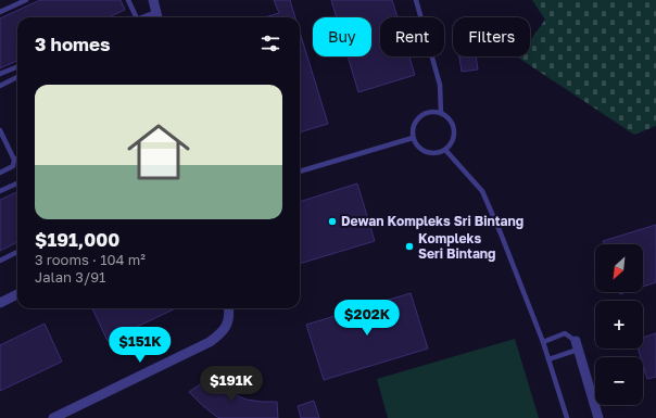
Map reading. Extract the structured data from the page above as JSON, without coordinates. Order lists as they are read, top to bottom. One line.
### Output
{"places":["Dewan Kompleks Sri Bintang","Kompleks Seri Bintang"],"north":"bottom left","page":{"chip":["Buy","Rent","Filters"],"heading":"3 homes","list":[{"name":"$191,000","note":"3 rooms · 104 m² · Jalan 3/91"}],"map_buttons":["+","−"],"price":["$202K","$151K","$191K"]}}
